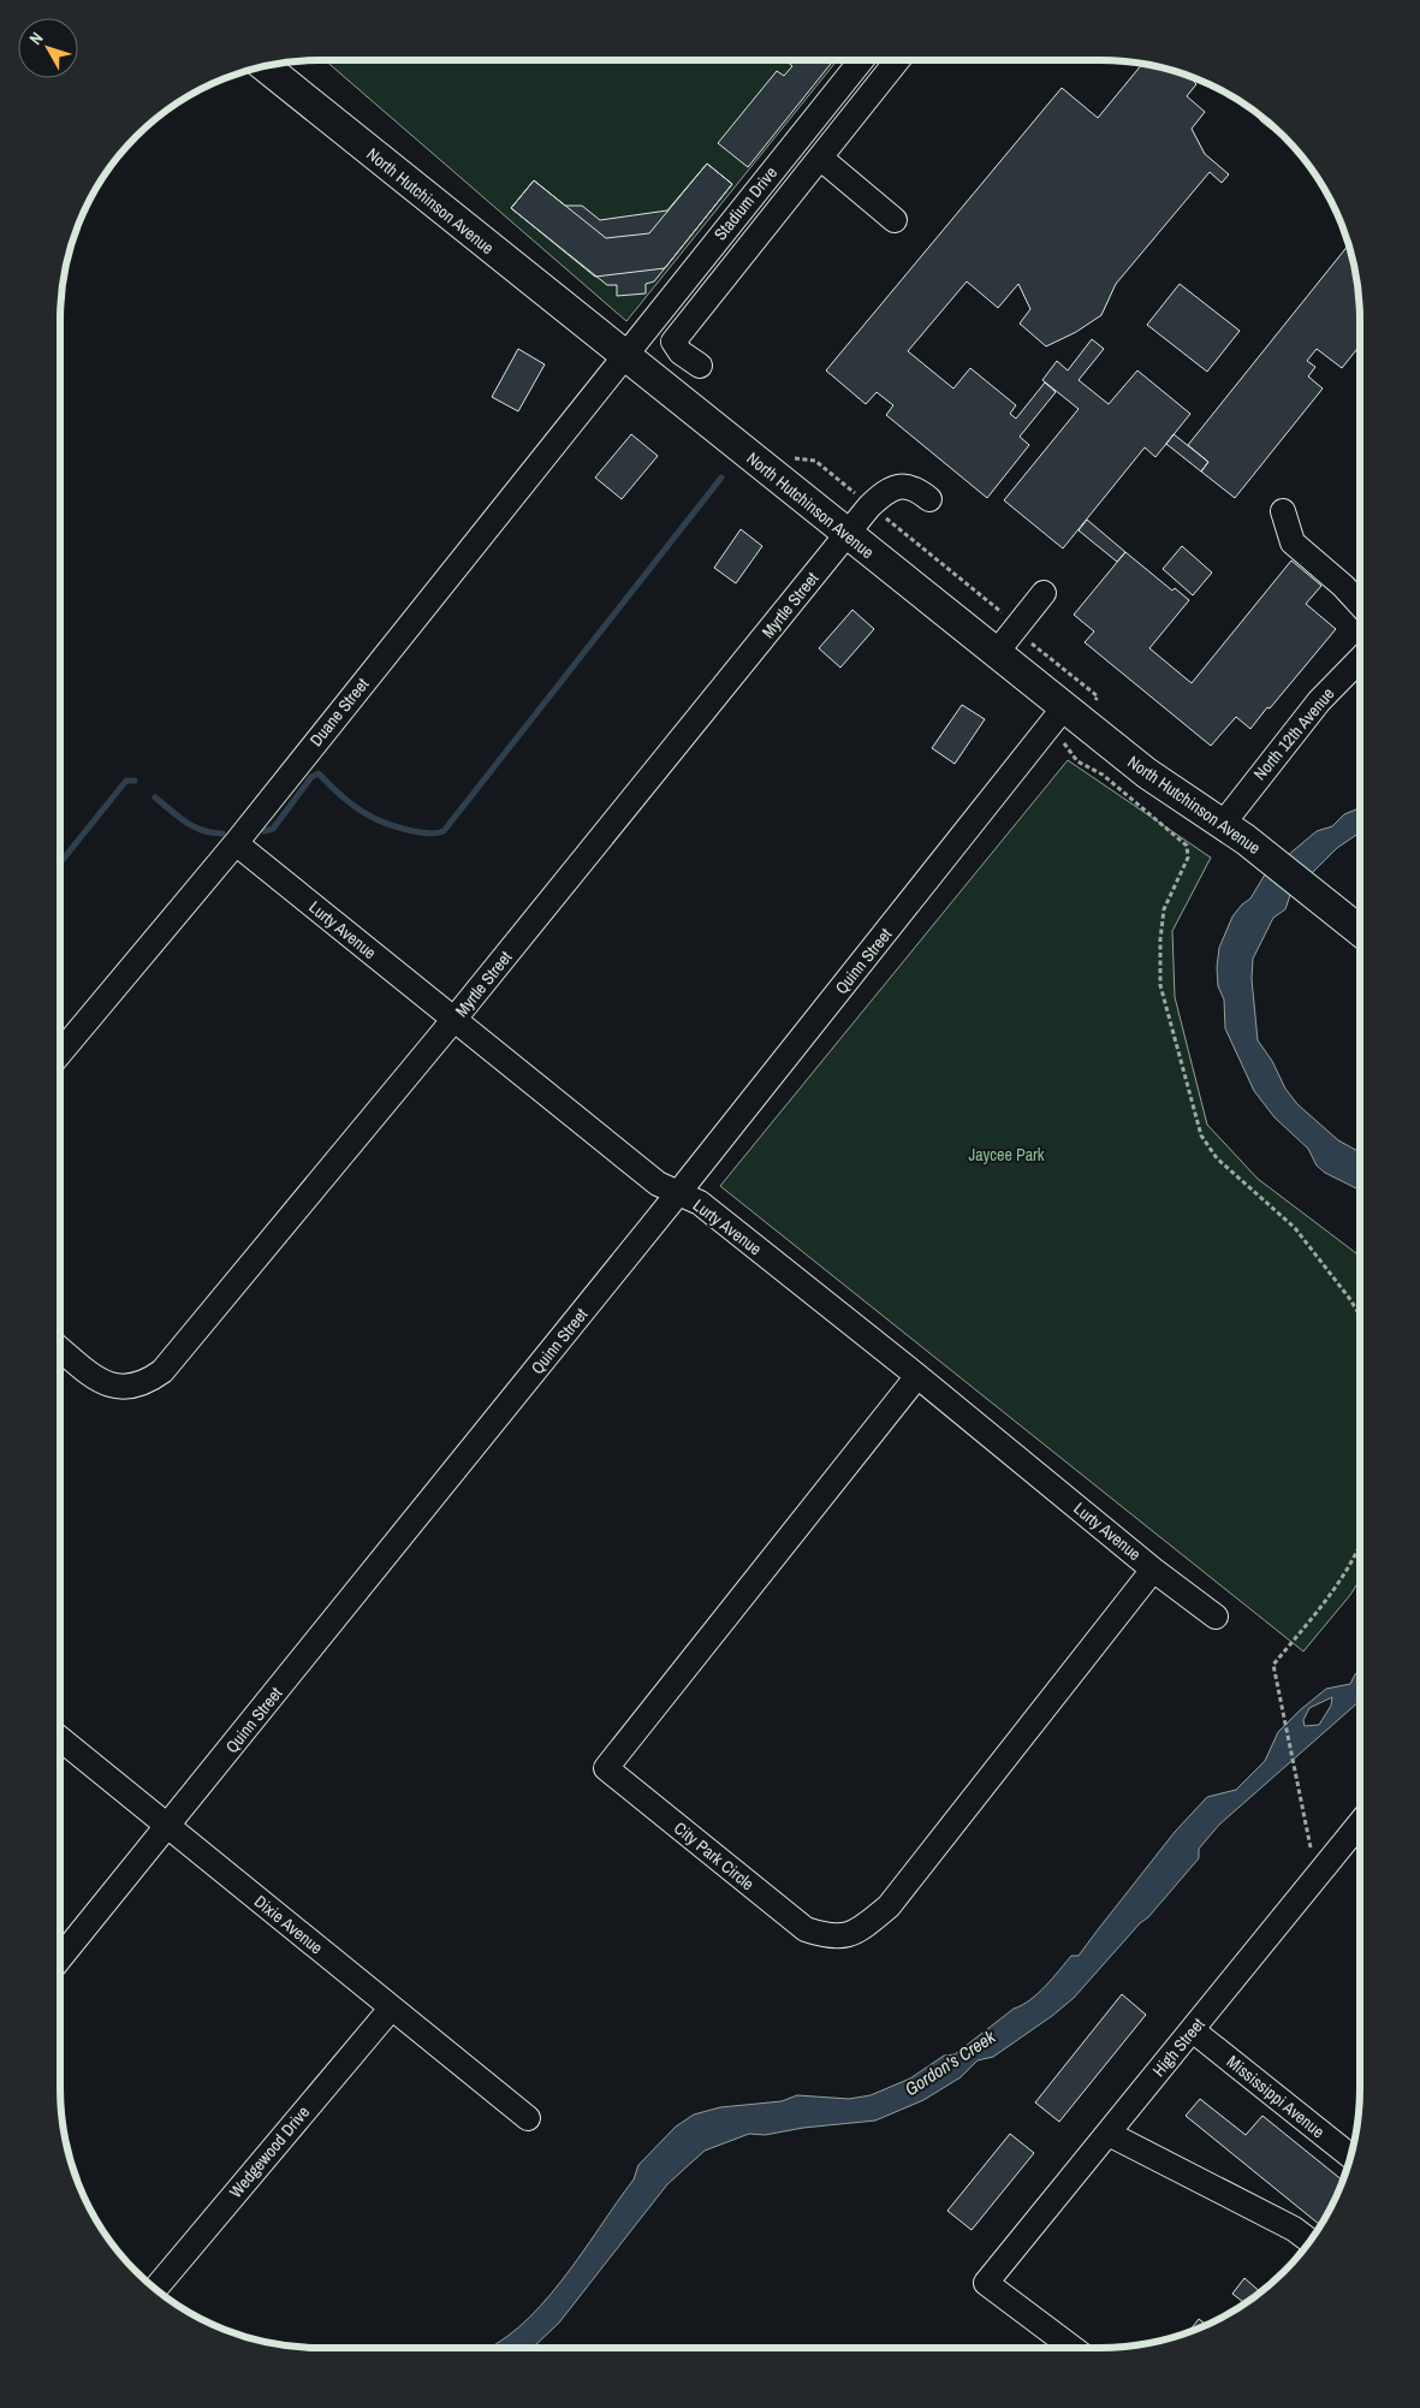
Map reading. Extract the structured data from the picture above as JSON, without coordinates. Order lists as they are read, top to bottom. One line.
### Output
{"streets":{"main road":["North Hutchinson Avenue"],"street":["Stadium Drive","Myrtle Street","Duane Street","North 12th Avenue","Lurty Avenue","Quinn Street","City Park Circle","Dixie Avenue","High Street","Mississippi Avenue","Wedgewood Drive"]},"crossings":[["North Hutchinson Avenue","Stadium Drive"],["North Hutchinson Avenue","Myrtle Street"],["North Hutchinson Avenue","Duane Street"],["North Hutchinson Avenue","North 12th Avenue"],["North Hutchinson Avenue","Quinn Street"],["Stadium Drive","Duane Street"],["Myrtle Street","Lurty Avenue"],["Duane Street","Lurty Avenue"],["Lurty Avenue","Quinn Street"],["Lurty Avenue","City Park Circle"],["Quinn Street","Dixie Avenue"],["Dixie Avenue","Wedgewood Drive"],["High Street","Mississippi Avenue"]],"water":["Gordon's Creek"],"parks":["Jaycee Park"],"north":"top left"}
